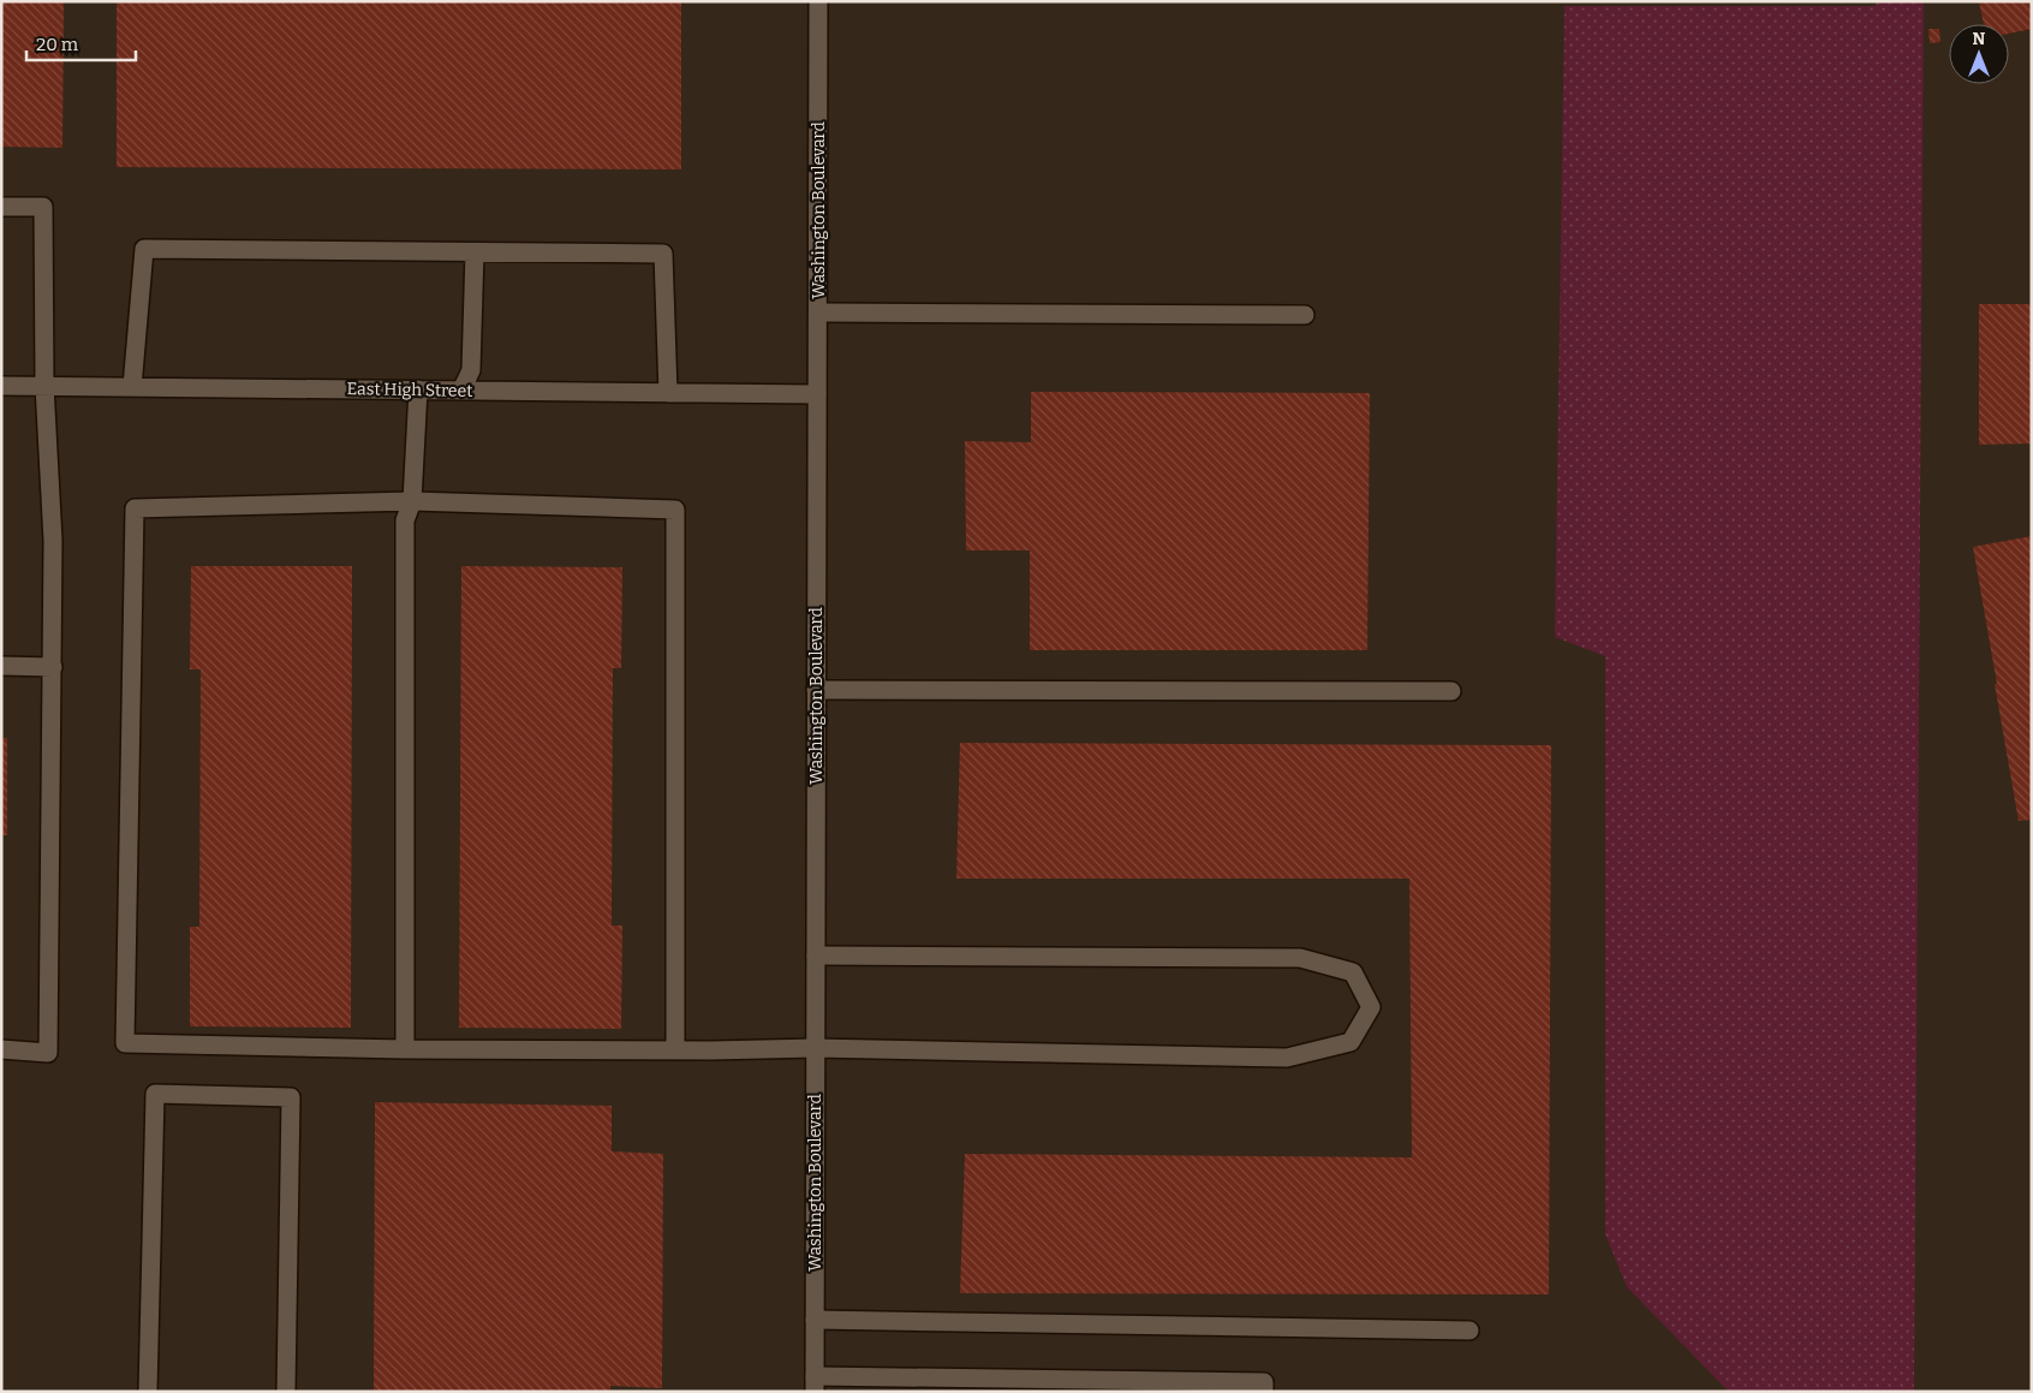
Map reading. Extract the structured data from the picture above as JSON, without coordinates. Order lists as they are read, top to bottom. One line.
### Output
{"streets":{"street":["Washington Boulevard","East High Street"]},"crossings":[["Washington Boulevard","East High Street"]],"scale_bar":"20 m","north":"top"}
